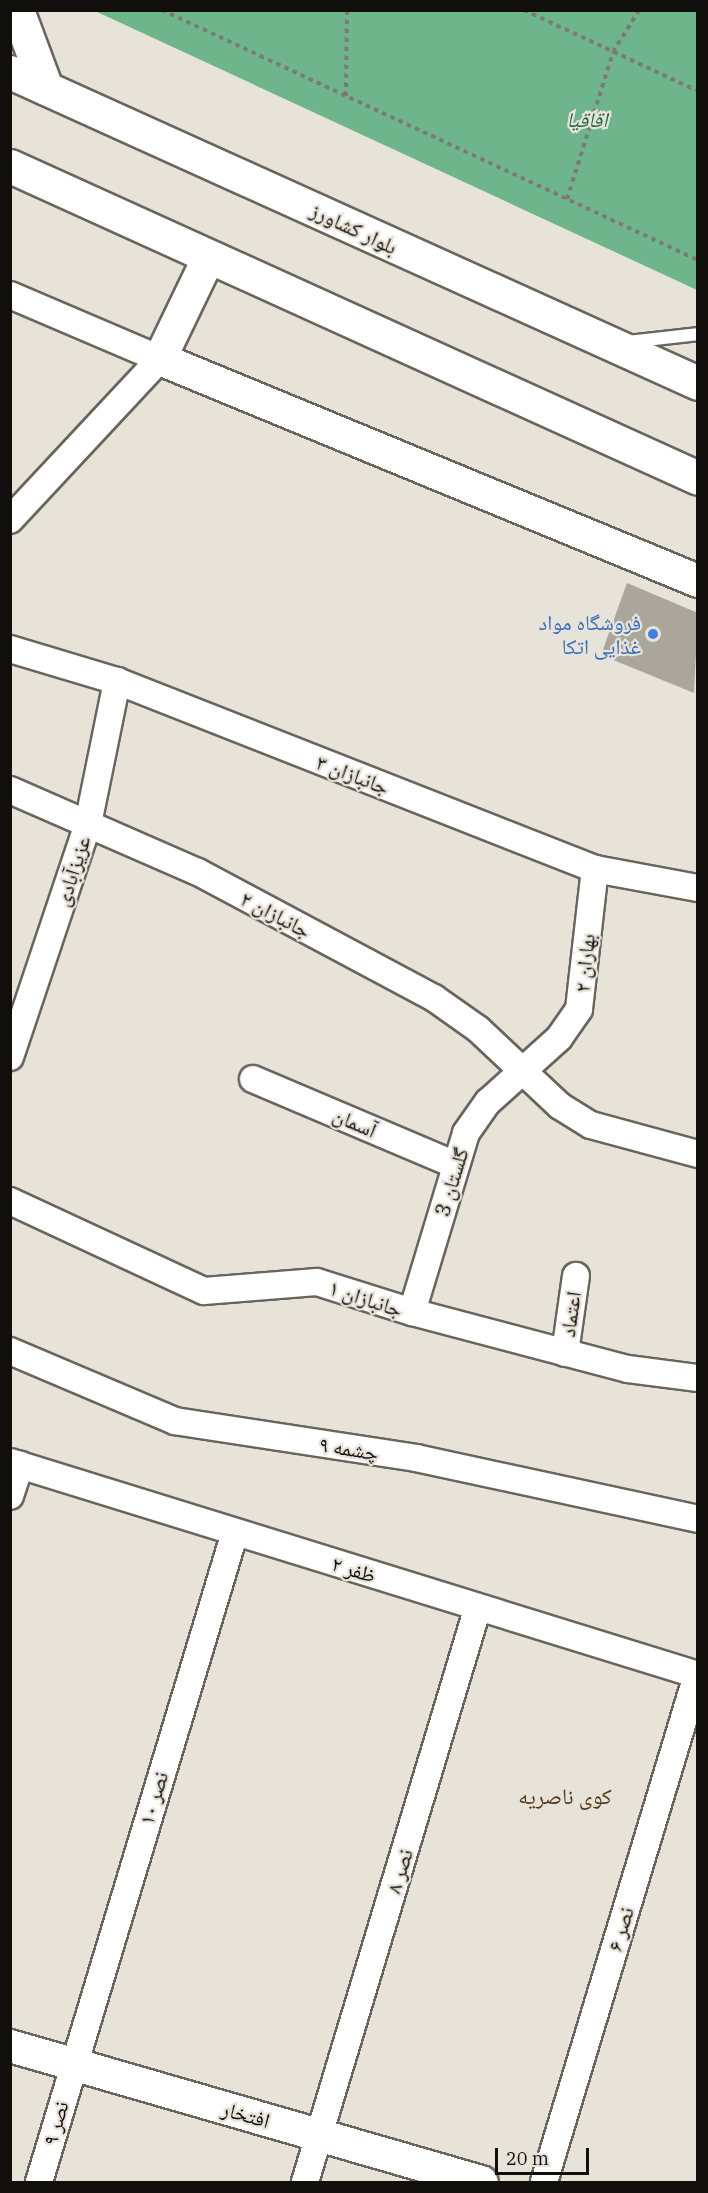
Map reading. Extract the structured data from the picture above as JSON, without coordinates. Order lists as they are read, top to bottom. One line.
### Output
{"streets":{"main road":["بلوار کشاورز"],"street":["جانبازان ۳","عزیزآبادی","جانبازان ۲","بهاران ۲","آسمان","گلستان 3","جانبازان ۱","اعتماد","چشمه ۹","ظفر ۲","نصر ۱۰","نصر ۸","نصر ۶","افتخار","نصر ۹"]},"crossings":[["جانبازان ۳","عزیزآبادی"],["جانبازان ۳","بهاران ۲"],["عزیزآبادی","جانبازان ۲"],["جانبازان ۲","بهاران ۲"],["جانبازان ۲","گلستان 3"],["بهاران ۲","گلستان 3"],["آسمان","گلستان 3"],["گلستان 3","جانبازان ۱"],["جانبازان ۱","اعتماد"],["ظفر ۲","نصر ۱۰"],["ظفر ۲","نصر ۸"],["ظفر ۲","نصر ۶"],["نصر ۱۰","افتخار"],["نصر ۱۰","نصر ۹"],["نصر ۸","افتخار"],["افتخار","نصر ۹"]],"districts":["کوی ناصریه"],"parks":["اقاقیا"],"places":["فروشگاه مواد غذایی اتکا"],"scale_bar":"20 m"}
